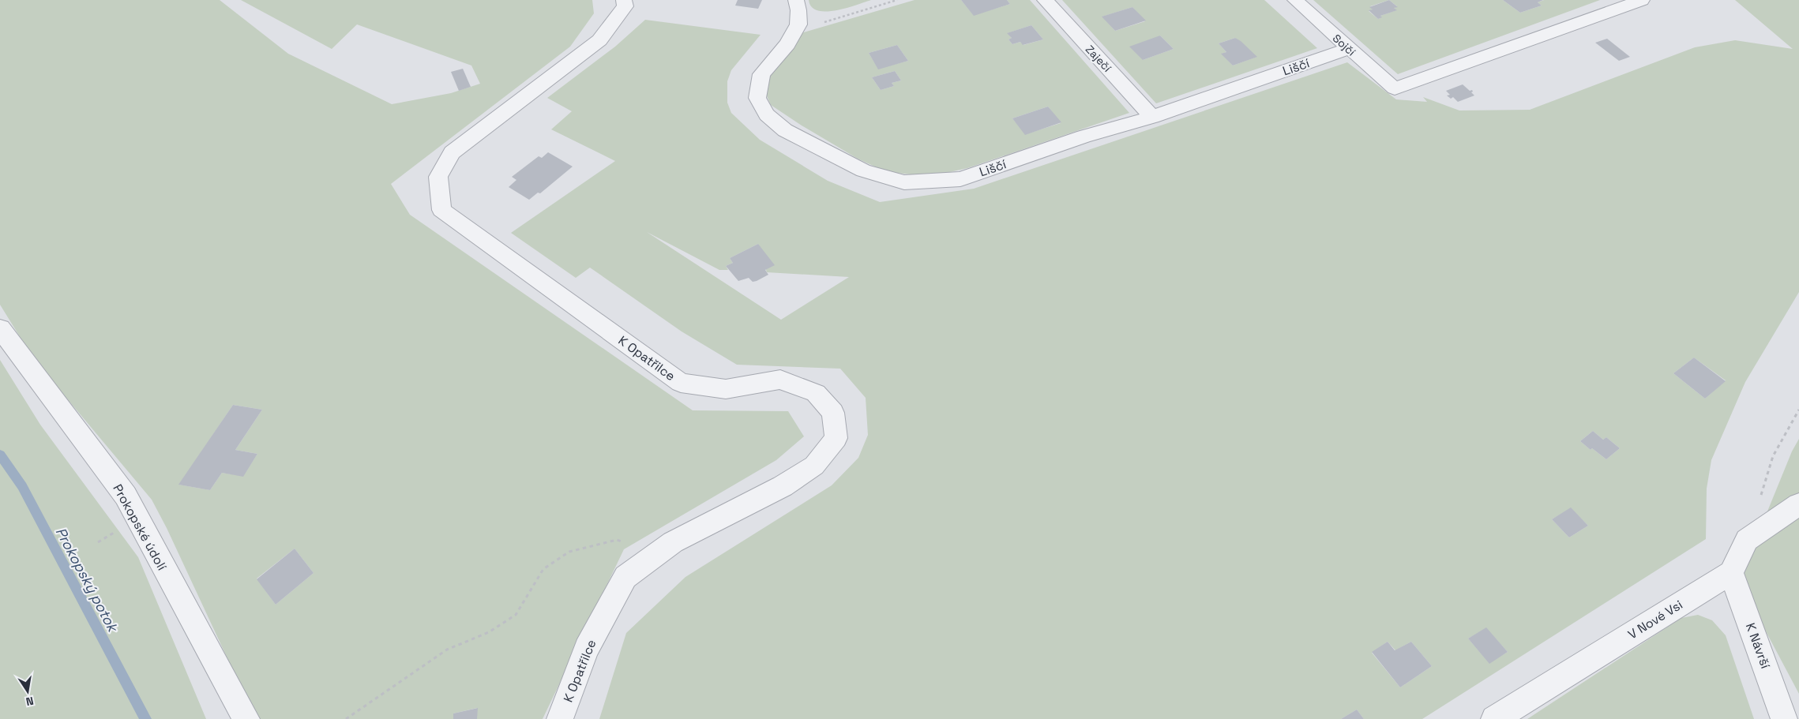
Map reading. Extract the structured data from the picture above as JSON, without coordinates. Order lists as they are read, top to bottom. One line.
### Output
{"streets":{"street":["Sojčí","Zaječí","Liščí","K Opatřilce","Prokopské údolí","V Nové Vsi","K Návrší"]},"crossings":[["Sojčí","Liščí"],["Zaječí","Liščí"],["V Nové Vsi","K Návrší"]],"water":["Prokopský potok"],"north":"bottom"}
